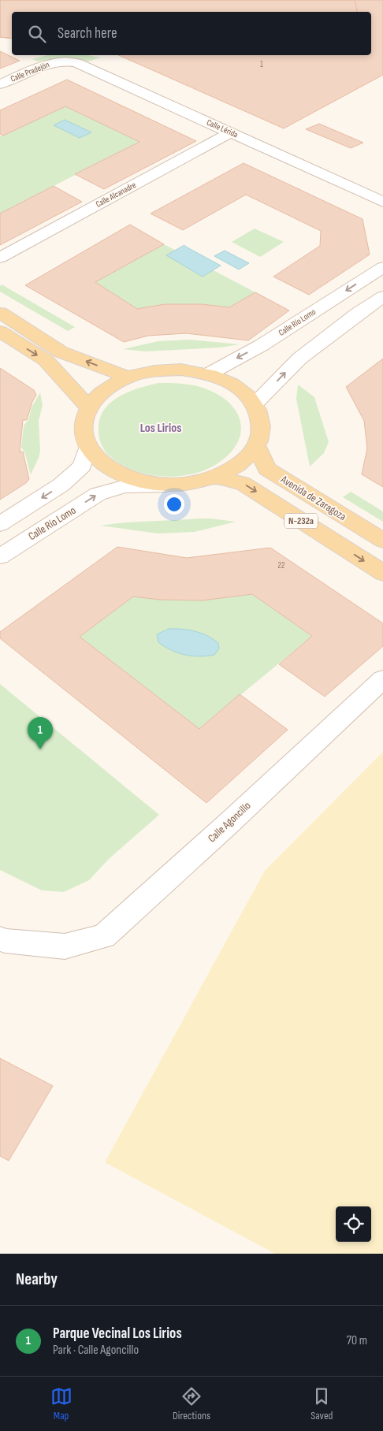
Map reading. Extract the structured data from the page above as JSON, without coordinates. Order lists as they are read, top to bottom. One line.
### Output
{"streets":{"main road":["Avenida de Zaragoza","N-232a"],"street":["Calle Pradejón","Calle Lérida","Calle Alcanadre","Calle Río Lomo","Calle Agoncillo"]},"crossings":[["Calle Pradejón","Calle Lérida"],["Calle Lérida","Calle Alcanadre"],["Calle Río Lomo","N-232a"],["Avenida de Zaragoza","N-232a"]],"districts":["Los Lirios"],"house_numbers":["1","22"],"page":{"search":"Search here","pins":"1","heading":"Nearby","list":[{"mark":"1","name":"Parque Vecinal Los Lirios","note":"Park · Calle Agoncillo","value":"70 m"}],"nav":["Map","Directions","Saved"]}}
